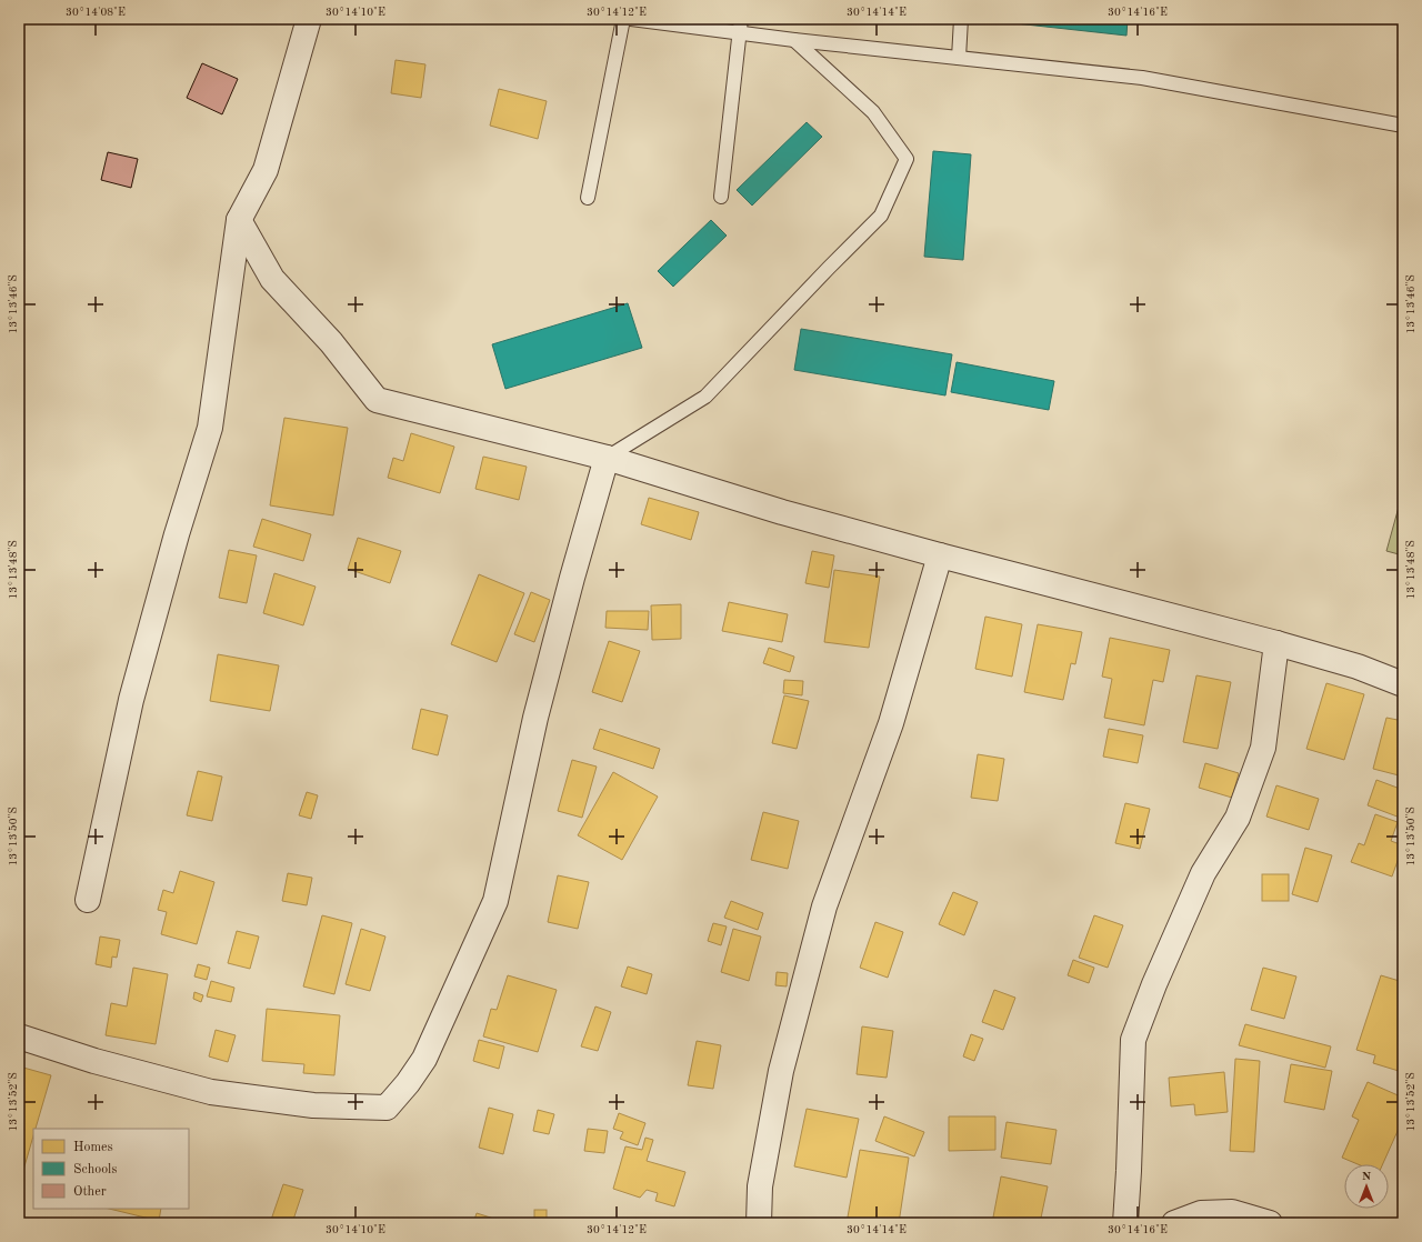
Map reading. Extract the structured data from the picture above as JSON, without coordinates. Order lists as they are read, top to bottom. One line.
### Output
{"legend":["Homes","Schools","Other"],"north":"top","coordinates":["30°14'08\"E","30°14'10\"E","30°14'12\"E","30°14'14\"E","30°14'16\"E","13°13'46\"S","13°13'48\"S","13°13'50\"S","13°13'52\"S"]}
